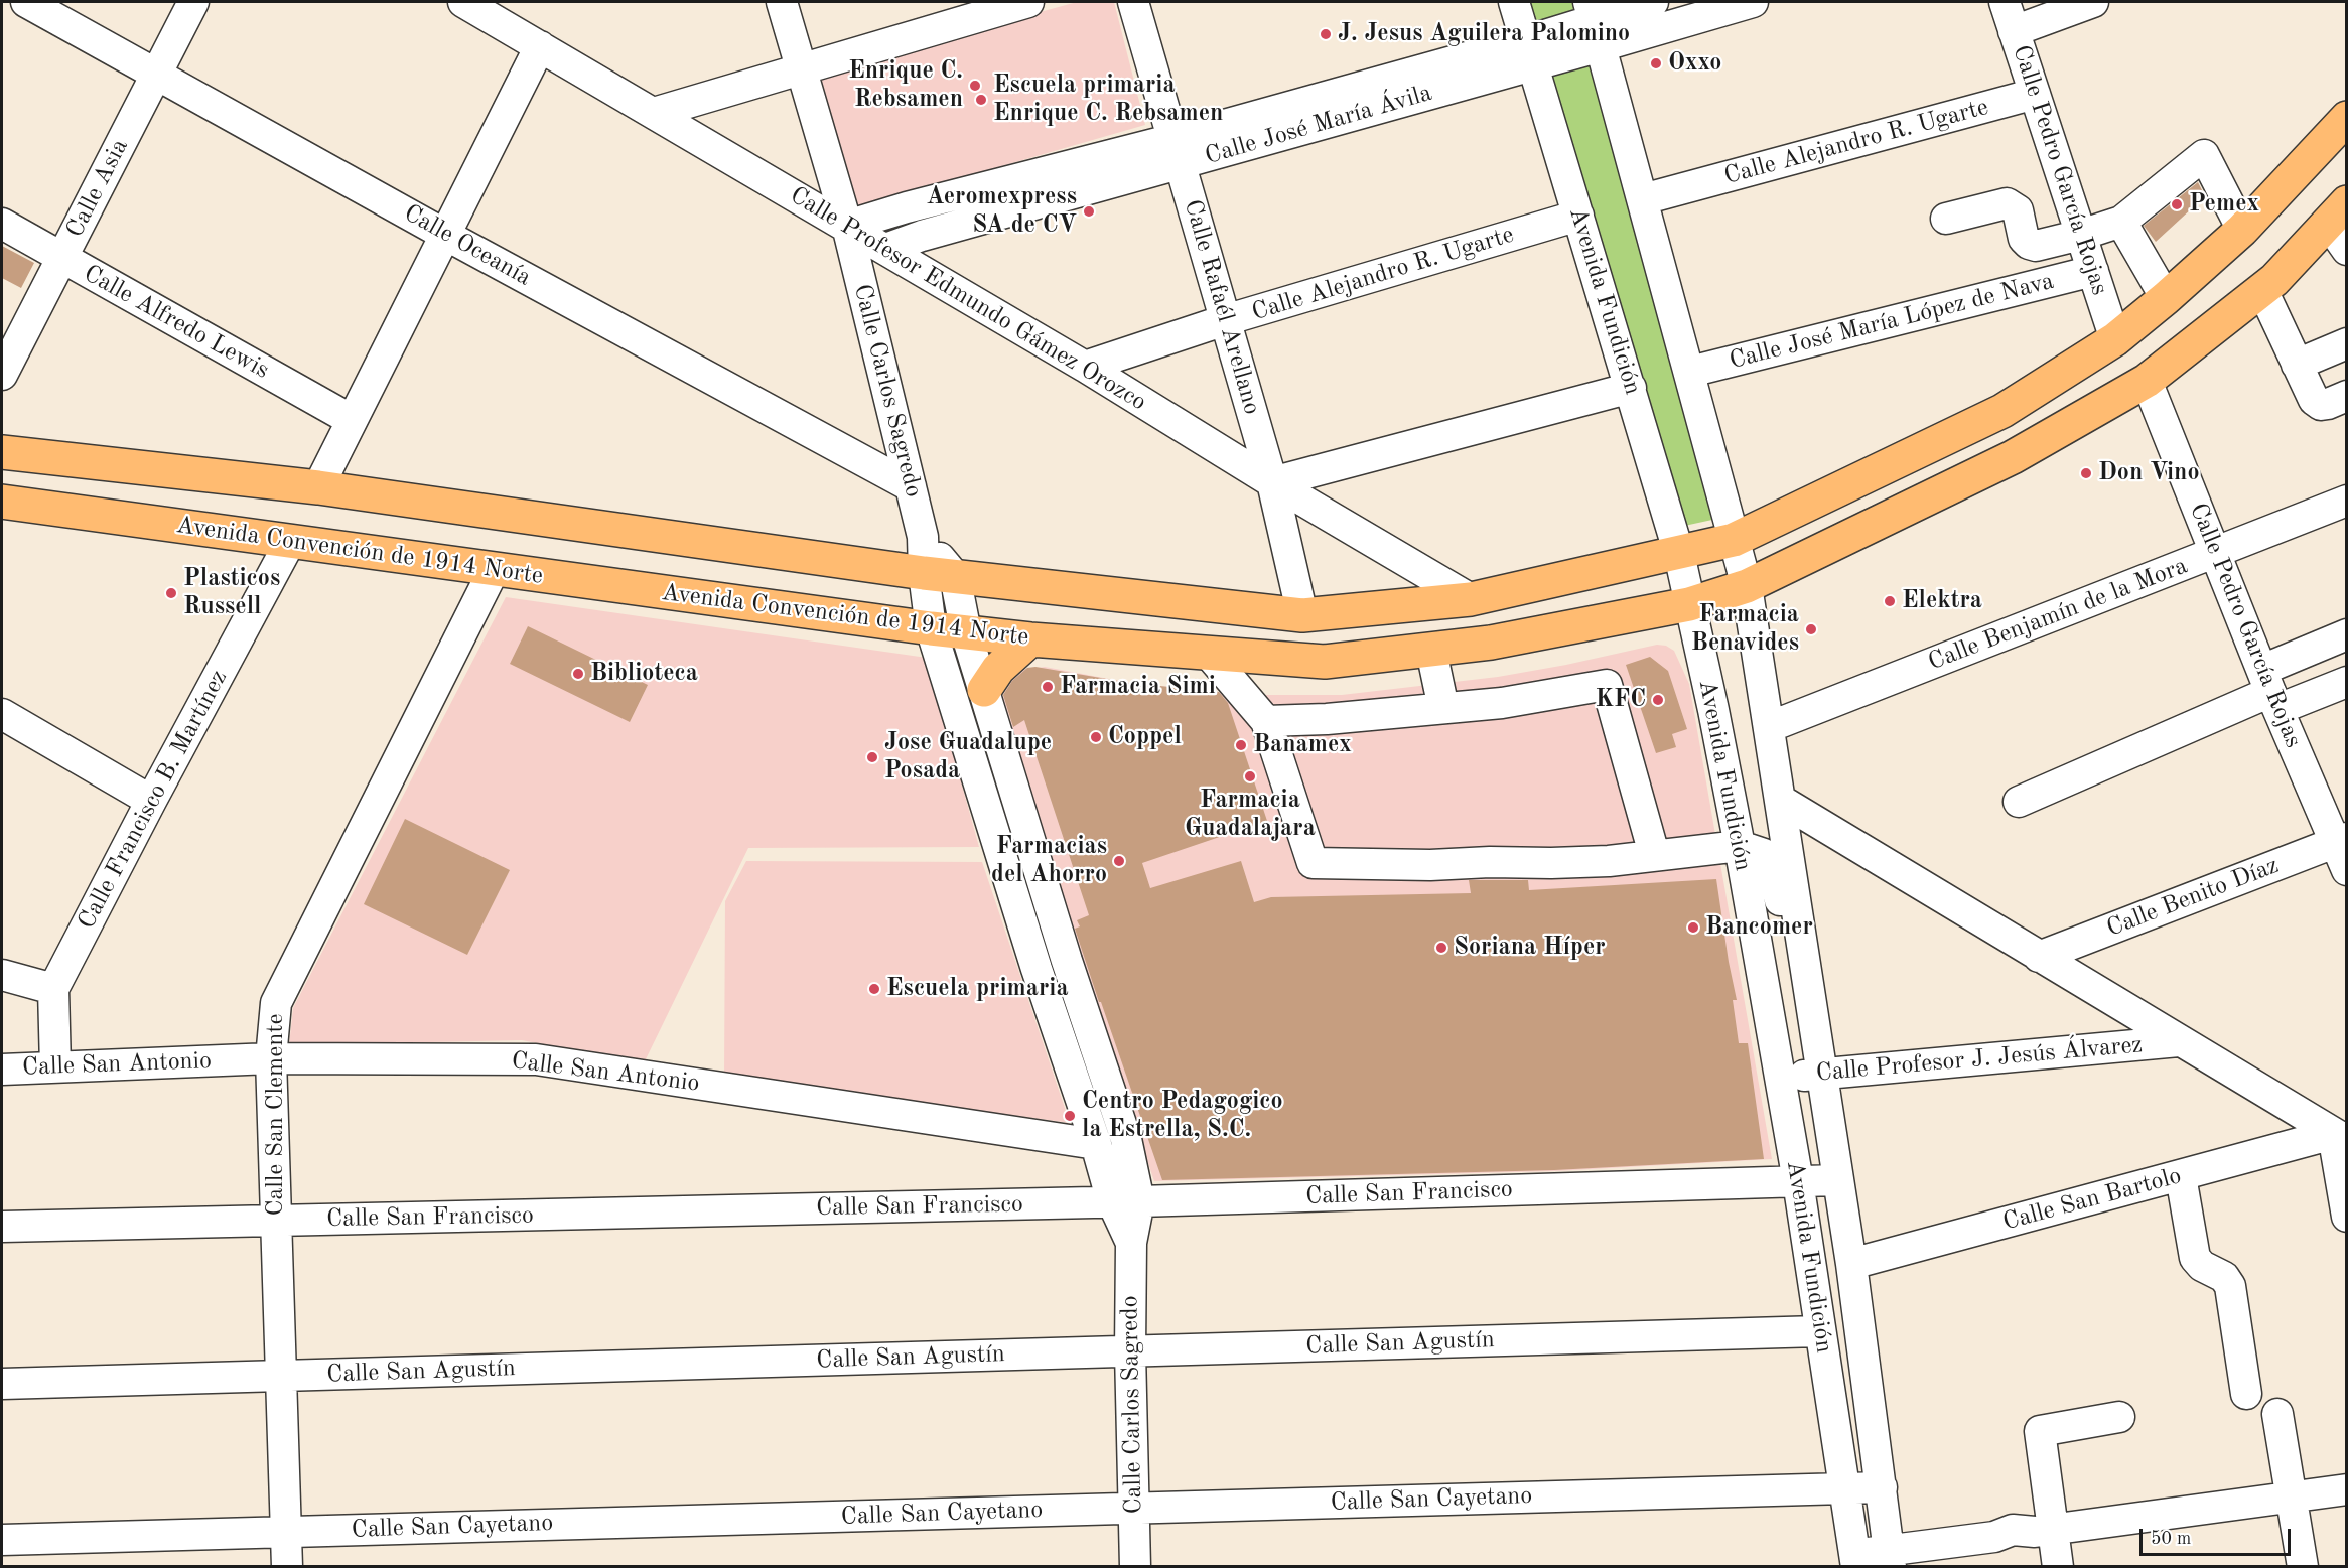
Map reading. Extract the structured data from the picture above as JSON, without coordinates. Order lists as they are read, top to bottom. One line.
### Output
{"streets":{"main road":["Avenida Convención de 1914 Norte"],"street":["Calle José María Ávila","Calle Alejandro R. Ugarte","Calle Pedro García Rojas","Calle Asia","Calle Oceanía","Calle Profesor Edmundo Gámez Orozco","Avenida Fundición","Calle Rafaél Arellano","Calle José María López de Nava","Calle Alfredo Lewis","Calle Carlos Sagredo","Calle Benjamín de la Mora","Calle Francisco B. Martínez","Calle Benito Díaz","Calle Profesor J. Jesús Álvarez","Calle San Antonio","Calle San Clemente","Calle San Francisco","Calle San Bartolo","Calle San Agustín","Calle San Cayetano"]},"crossings":[["Calle José María Ávila","Calle Profesor Edmundo Gámez Orozco"],["Calle José María Ávila","Avenida Fundición"],["Calle José María Ávila","Calle Rafaél Arellano"],["Calle José María Ávila","Calle Carlos Sagredo"],["Calle Alejandro R. Ugarte","Calle Pedro García Rojas"],["Calle Alejandro R. Ugarte","Calle Profesor Edmundo Gámez Orozco"],["Calle Alejandro R. Ugarte","Avenida Fundición"],["Calle Alejandro R. Ugarte","Calle Rafaél Arellano"],["Calle Pedro García Rojas","Calle José María López de Nava"],["Calle Pedro García Rojas","Avenida Convención de 1914 Norte"],["Calle Pedro García Rojas","Calle Benjamín de la Mora"],["Calle Pedro García Rojas","Calle Benito Díaz"],["Calle Asia","Calle Oceanía"],["Calle Asia","Calle Alfredo Lewis"],["Calle Oceanía","Calle Carlos Sagredo"],["Calle Profesor Edmundo Gámez Orozco","Calle Rafaél Arellano"],["Calle Profesor Edmundo Gámez Orozco","Calle Carlos Sagredo"],["Avenida Fundición","Calle José María López de Nava"],["Avenida Fundición","Avenida Convención de 1914 Norte"],["Avenida Fundición","Calle Benjamín de la Mora"],["Avenida Fundición","Calle Profesor J. Jesús Álvarez"],["Avenida Fundición","Calle San Francisco"],["Avenida Fundición","Calle San Bartolo"],["Avenida Fundición","Calle San Agustín"],["Avenida Fundición","Calle San Cayetano"],["Calle Carlos Sagredo","Avenida Convención de 1914 Norte"],["Calle Carlos Sagredo","Calle San Antonio"],["Calle Carlos Sagredo","Calle San Francisco"],["Calle Carlos Sagredo","Calle San Agustín"],["Calle Carlos Sagredo","Calle San Cayetano"],["Avenida Convención de 1914 Norte","Calle Francisco B. Martínez"],["Avenida Convención de 1914 Norte","Calle San Clemente"],["Calle Francisco B. Martínez","Calle San Antonio"],["Calle San Antonio","Calle San Clemente"],["Calle San Clemente","Calle San Francisco"],["Calle San Clemente","Calle San Agustín"],["Calle San Clemente","Calle San Cayetano"]],"places":["J. Jesus Aguilera Palomino","Oxxo","Enrique C. Rebsamen","Escuela primaria Enrique C. Rebsamen","Pemex","Aeromexpress SA de CV","Don Vino","Plasticos Russell","Elektra","Farmacia Benavides","Biblioteca","Farmacia Simi","KFC","Coppel","Banamex","Jose Guadalupe Posada","Farmacia Guadalajara","Farmacias del Ahorro","Bancomer","Soriana Híper","Escuela primaria","Centro Pedagogico la Estrella, S.C."],"scale_bar":"50 m"}
